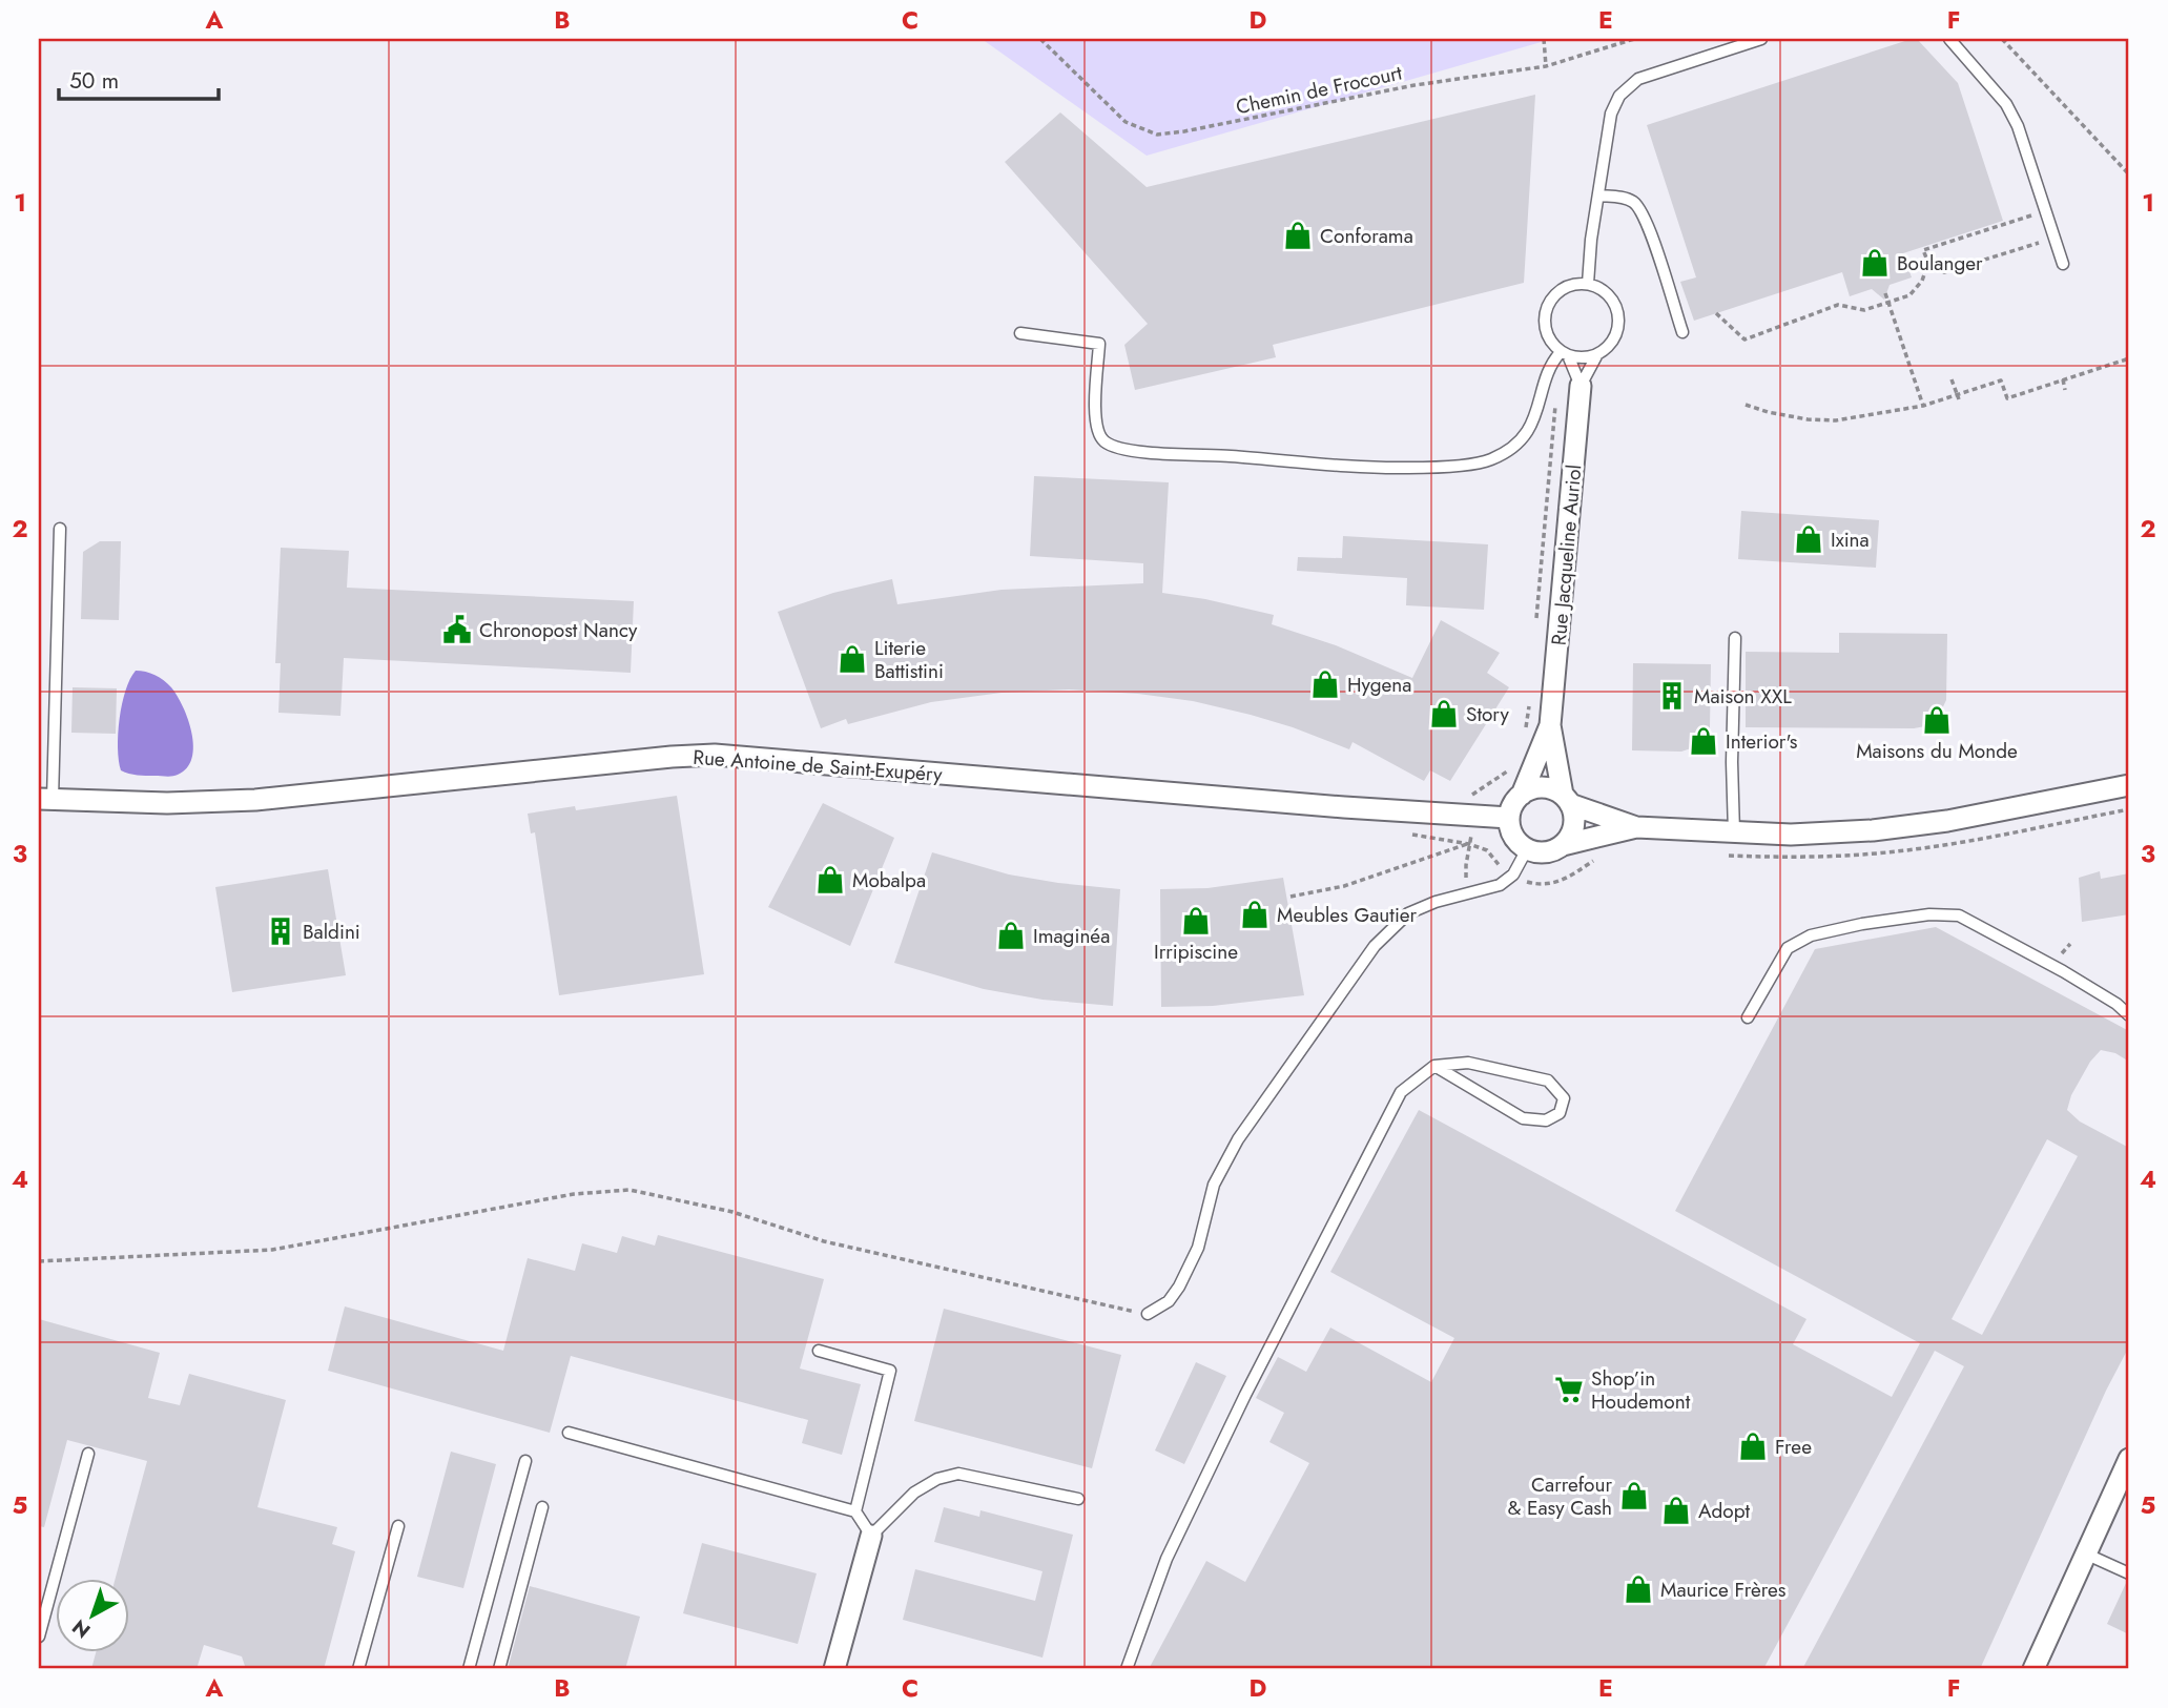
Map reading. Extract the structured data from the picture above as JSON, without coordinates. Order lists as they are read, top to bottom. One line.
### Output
{"streets":{"street":["Rue Jacqueline Auriol","Rue Antoine de Saint-Exupéry"],"path":["Chemin de Frocourt"]},"crossings":[["Rue Jacqueline Auriol","Rue Antoine de Saint-Exupéry"]],"places":{"shop":["Conforama","Boulanger","Ixina","Literie Battistini","Hygena","Story","Maisons du Monde","Interior's","Mobalpa","Meubles Gautier","Irripiscine","Imaginéa","Free","Carrefour & Easy Cash","Adopt","Maurice Frères"],"public building":["Chronopost Nancy"],"building":["Maison XXL","Baldini"],"supermarket":["Shop’in Houdemont"]},"scale_bar":"50 m","north":"bottom left","grid":{"columns":["A","B","C","D","E","F"],"rows":["1","2","3","4","5"]}}
